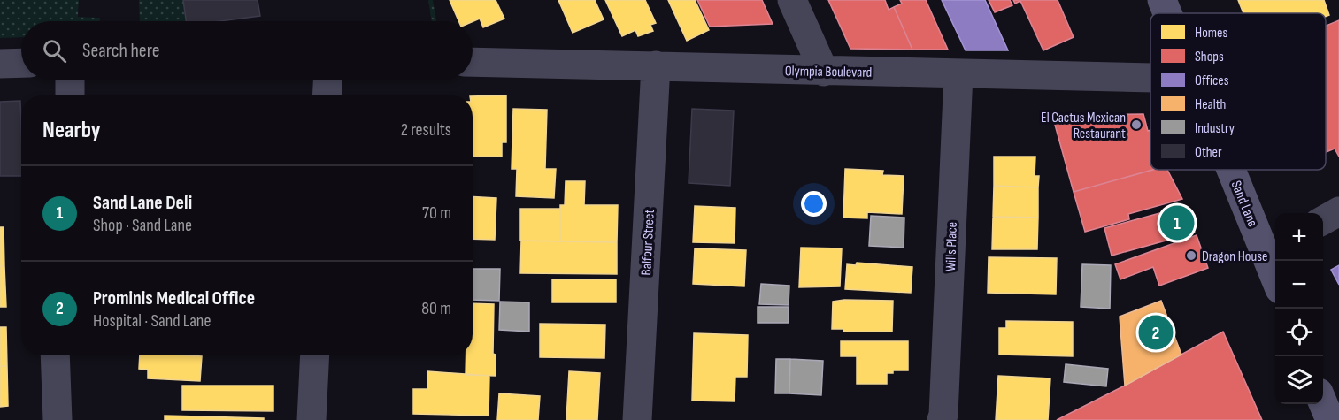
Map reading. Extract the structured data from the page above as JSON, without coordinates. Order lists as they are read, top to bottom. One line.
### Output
{"streets":{"street":["Olympia Boulevard","Sand Lane","Balfour Street","Wills Place"]},"crossings":[["Olympia Boulevard","Balfour Street"],["Olympia Boulevard","Wills Place"]],"places":["El Cactus Mexican Restaurant","Dragon House"],"legend":["Homes","Shops","Offices","Health","Industry","Other"],"page":{"search":"Search here","heading":["Nearby","2 results"],"list":[{"mark":"1","name":"Sand Lane Deli","note":"Shop · Sand Lane","value":"70 m"},{"mark":"2","name":"Prominis Medical Office","note":"Hospital · Sand Lane","value":"80 m"}],"pins":["1","2"],"map_buttons":["+","−"]}}
